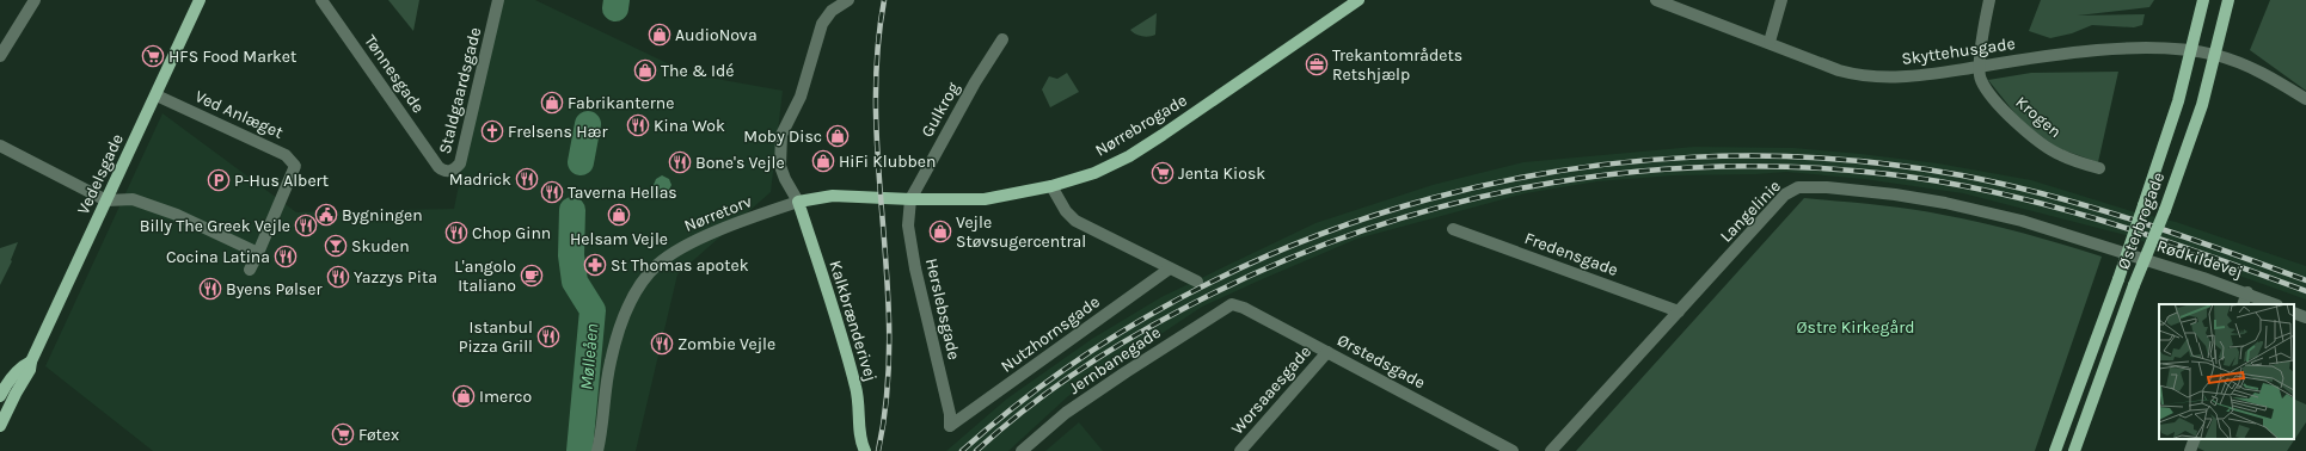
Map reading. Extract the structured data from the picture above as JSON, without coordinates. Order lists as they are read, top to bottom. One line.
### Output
{"streets":{"main road":["Nørrebrogade","Vedelsgade","Østerbrogade","Kalkbrænderivej"],"street":["Skyttehusgade","Tønnesgade","Staldgaardsgade","Gulkrog","Ved Anlæget","Krogen","Langelinie","Nørretorv","Fredensgade","Rødkildevej","Herslebsgade","Nutzhornsgade","Jernbanegade","Ørstedsgade","Worsaaesgade"]},"crossings":[["Skyttehusgade","Krogen"],["Skyttehusgade","Østerbrogade"],["Tønnesgade","Staldgaardsgade"],["Gulkrog","Nørrebrogade"],["Gulkrog","Herslebsgade"],["Ved Anlæget","Vedelsgade"],["Nørrebrogade","Nørretorv"],["Nørrebrogade","Herslebsgade"],["Nørrebrogade","Kalkbrænderivej"],["Langelinie","Fredensgade"],["Langelinie","Rødkildevej"],["Nørretorv","Kalkbrænderivej"],["Herslebsgade","Nutzhornsgade"],["Jernbanegade","Ørstedsgade"],["Ørstedsgade","Worsaaesgade"]],"water":["Mølleåen"],"parks":["Østre Kirkegård"],"places":{"shop":["AudioNova","The & Idé","Fabrikanterne","Moby Disc","HiFi Klubben","Helsam Vejle","Vejle Støvsugercentral","Imerco"],"supermarket":["HFS Food Market","Jenta Kiosk","Føtex"],"office":["Trekantområdets Retshjælp"],"restaurant":["Kina Wok","Bone's Vejle","Madrick","Taverna Hellas","Billy The Greek Vejle","Chop Ginn","Cocina Latina","Yazzys Pita","Byens Pølser","Istanbul Pizza Grill","Zombie Vejle"],"church":["Frelsens Hær"],"parking":["P-Hus Albert"],"public building":["Bygningen"],"bar":["Skuden"],"pharmacy":["St Thomas apotek"],"cafe":["L'angolo Italiano"]}}
